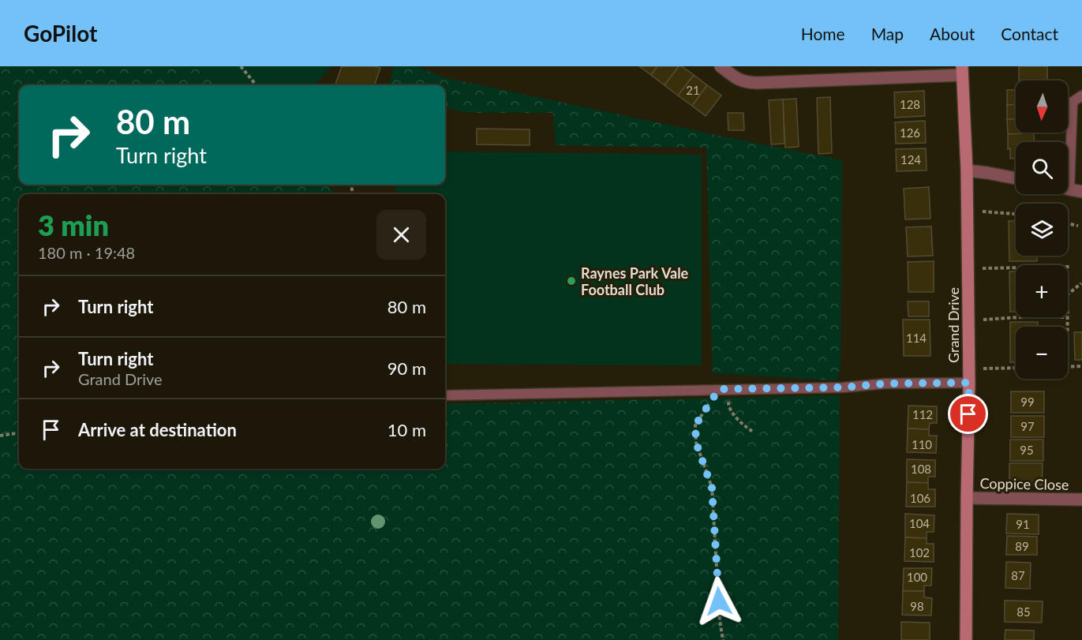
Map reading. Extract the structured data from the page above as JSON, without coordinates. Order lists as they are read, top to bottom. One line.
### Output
{"streets":{"main road":["Grand Drive"],"street":["Coppice Close"]},"crossings":[["Grand Drive","Coppice Close"]],"places":["Raynes Park Vale Football Club"],"house_numbers":["21","128","126","124","114","99","112","97","110","95","108","106","104","91","89","102","87","100","98","85"],"north":"bottom","page":{"header":"GoPilot","nav":["Home","Map","About","Contact"],"map_buttons":["+","−"],"turn":["80 m","Turn right"],"heading":["3 min","180 m · 19:48"],"list":[{"name":"Turn right","value":"80 m"},{"name":"Turn right","note":"Grand Drive","value":"90 m"},{"name":"Arrive at destination","value":"10 m"}]}}
